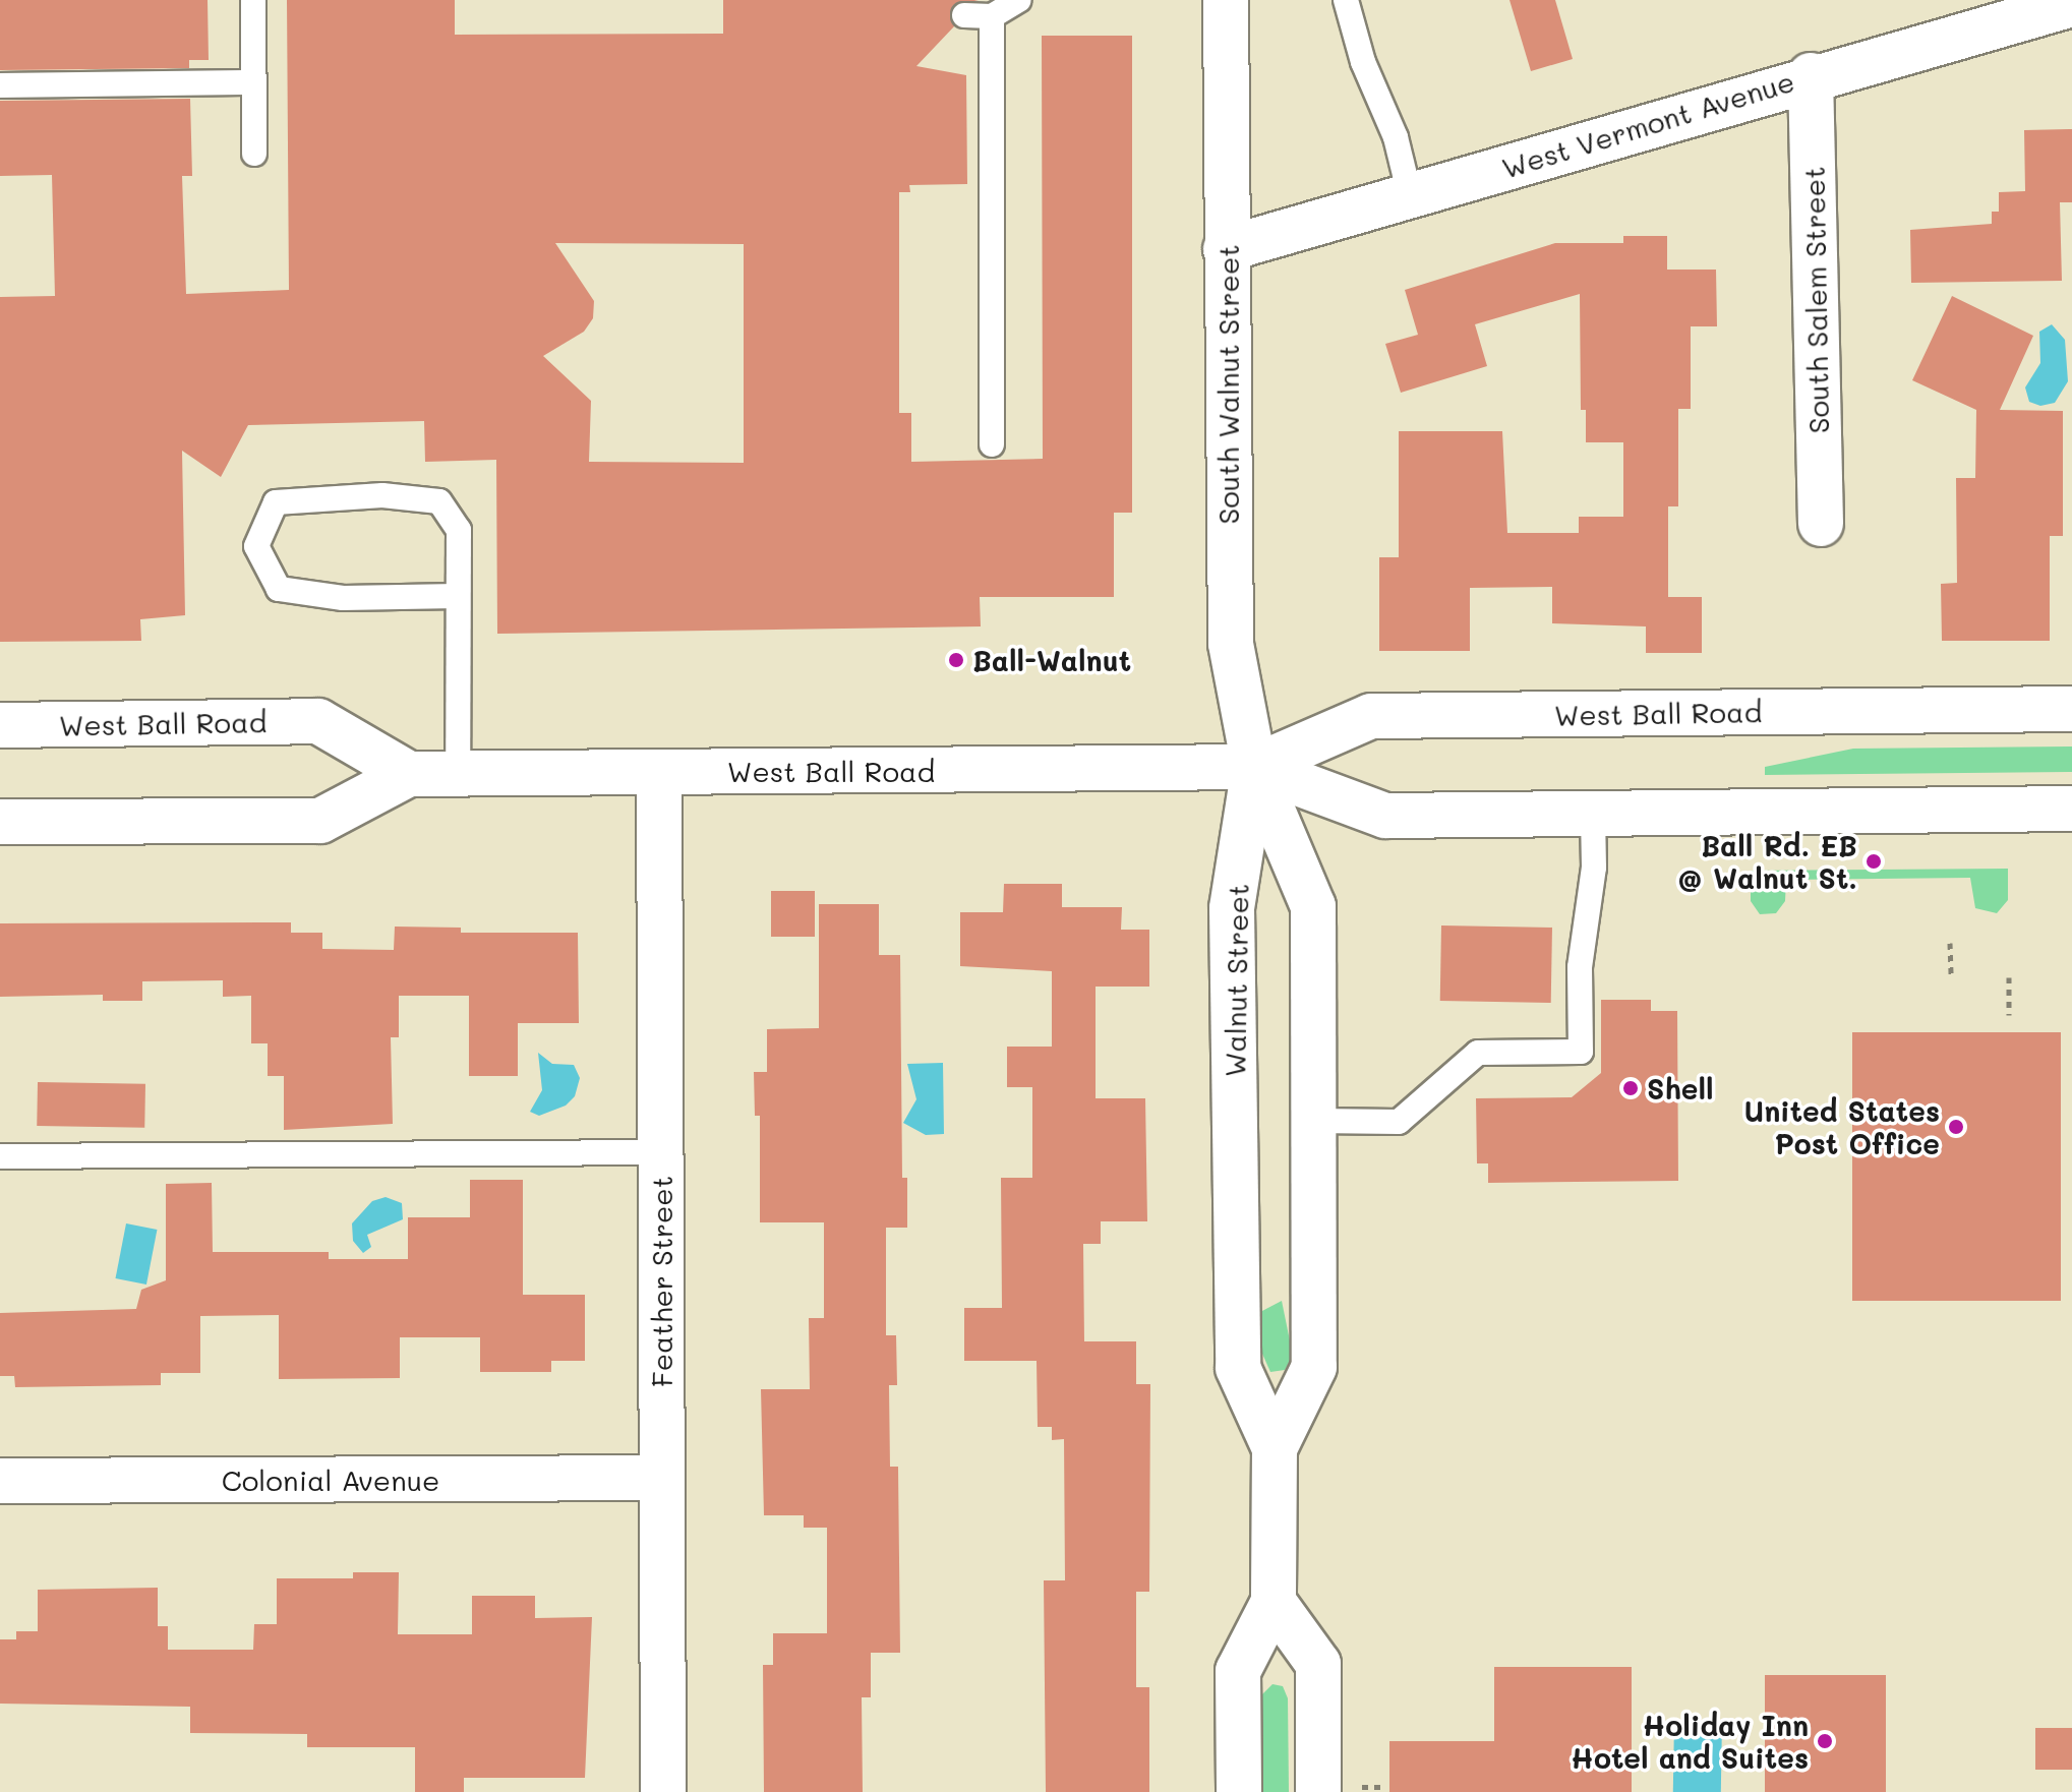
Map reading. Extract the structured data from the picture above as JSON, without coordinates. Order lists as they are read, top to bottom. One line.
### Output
{"streets":{"street":["West Vermont Avenue","South Salem Street","South Walnut Street","West Ball Road","Walnut Street","Feather Street","Colonial Avenue"]},"crossings":[["West Vermont Avenue","South Salem Street"],["West Vermont Avenue","South Walnut Street"],["South Walnut Street","West Ball Road"],["South Walnut Street","Walnut Street"],["West Ball Road","Walnut Street"],["West Ball Road","Feather Street"],["Feather Street","Colonial Avenue"]],"places":["Ball-Walnut","Ball Rd. EB @ Walnut St.","Shell","United States Post Office","Holiday Inn Hotel and Suites"]}
